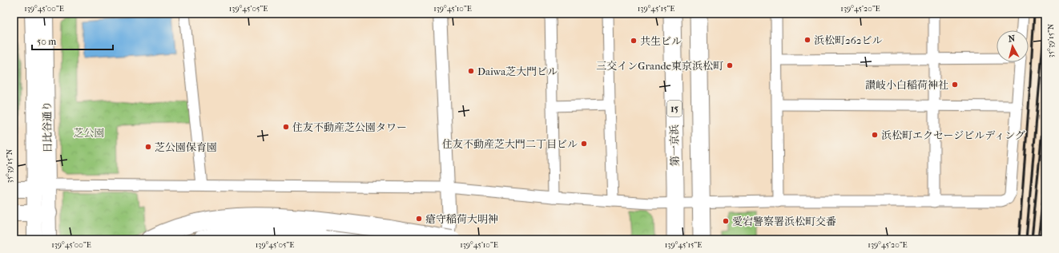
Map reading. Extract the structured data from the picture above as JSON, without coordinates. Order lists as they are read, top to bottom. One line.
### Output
{"streets":{"highway":["15","第一京浜"],"main road":["日比谷通り"]},"parks":["芝公園"],"places":["浜松町262ビル","共生ビル","三交インGrande東京浜松町","Daiwa芝大門ビル","讃岐小白稲荷神社","住友不動産芝公園タワー","浜松町エクセージビルディング","住友不動産芝大門二丁目ビル","芝公園保育園","瘡守稲荷大明神","愛宕警察署浜松町交番"],"scale_bar":"50 m","north":"top","coordinates":["139°45'00\"E","139°45'05\"E","139°45'10\"E","139°45'15\"E","139°45'20\"E","35°39'15\"N"]}
